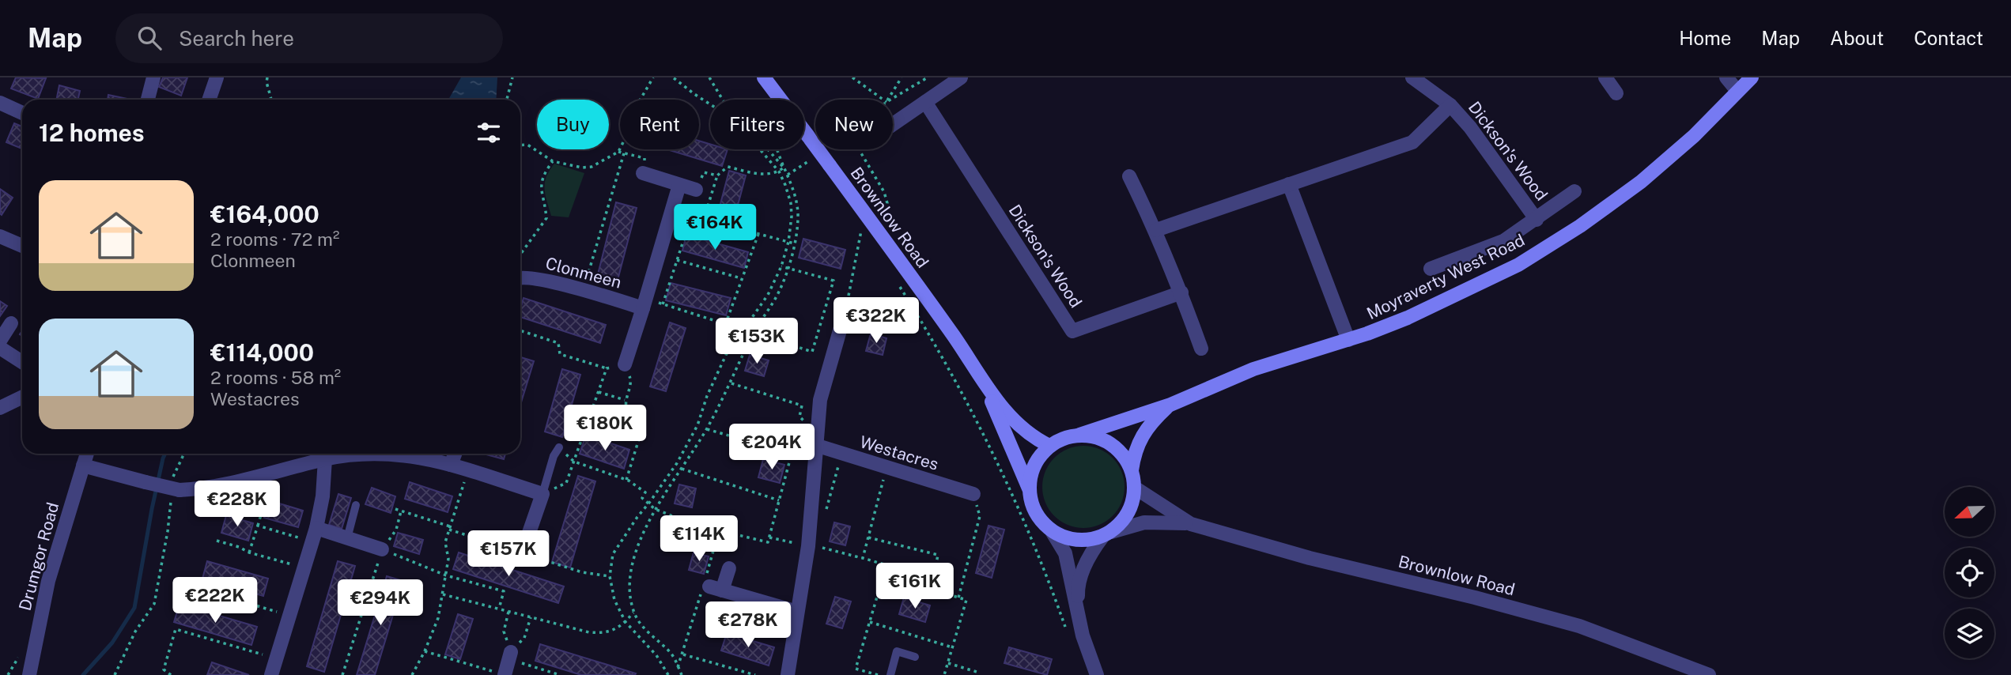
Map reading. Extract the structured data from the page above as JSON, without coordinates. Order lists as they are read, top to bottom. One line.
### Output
{"streets":{"main road":["Brownlow Road","Moyraverty West Road"],"street":["Dickson's Wood","Clonmeen","Westacres","Drumgor Road"]},"crossings":[["Brownlow Road","Moyraverty West Road"]],"north":"left","page":{"header":"Map","search":"Search here","nav":["Home","Map","About","Contact"],"chip":["Buy","Rent","Filters","New"],"heading":"12 homes","list":[{"name":"€164,000","note":"2 rooms · 72 m² · Clonmeen"},{"name":"€114,000","note":"2 rooms · 58 m² · Westacres"}],"price":["€164K","€322K","€153K","€180K","€204K","€228K","€114K","€157K","€161K","€222K","€294K","€278K"]}}
